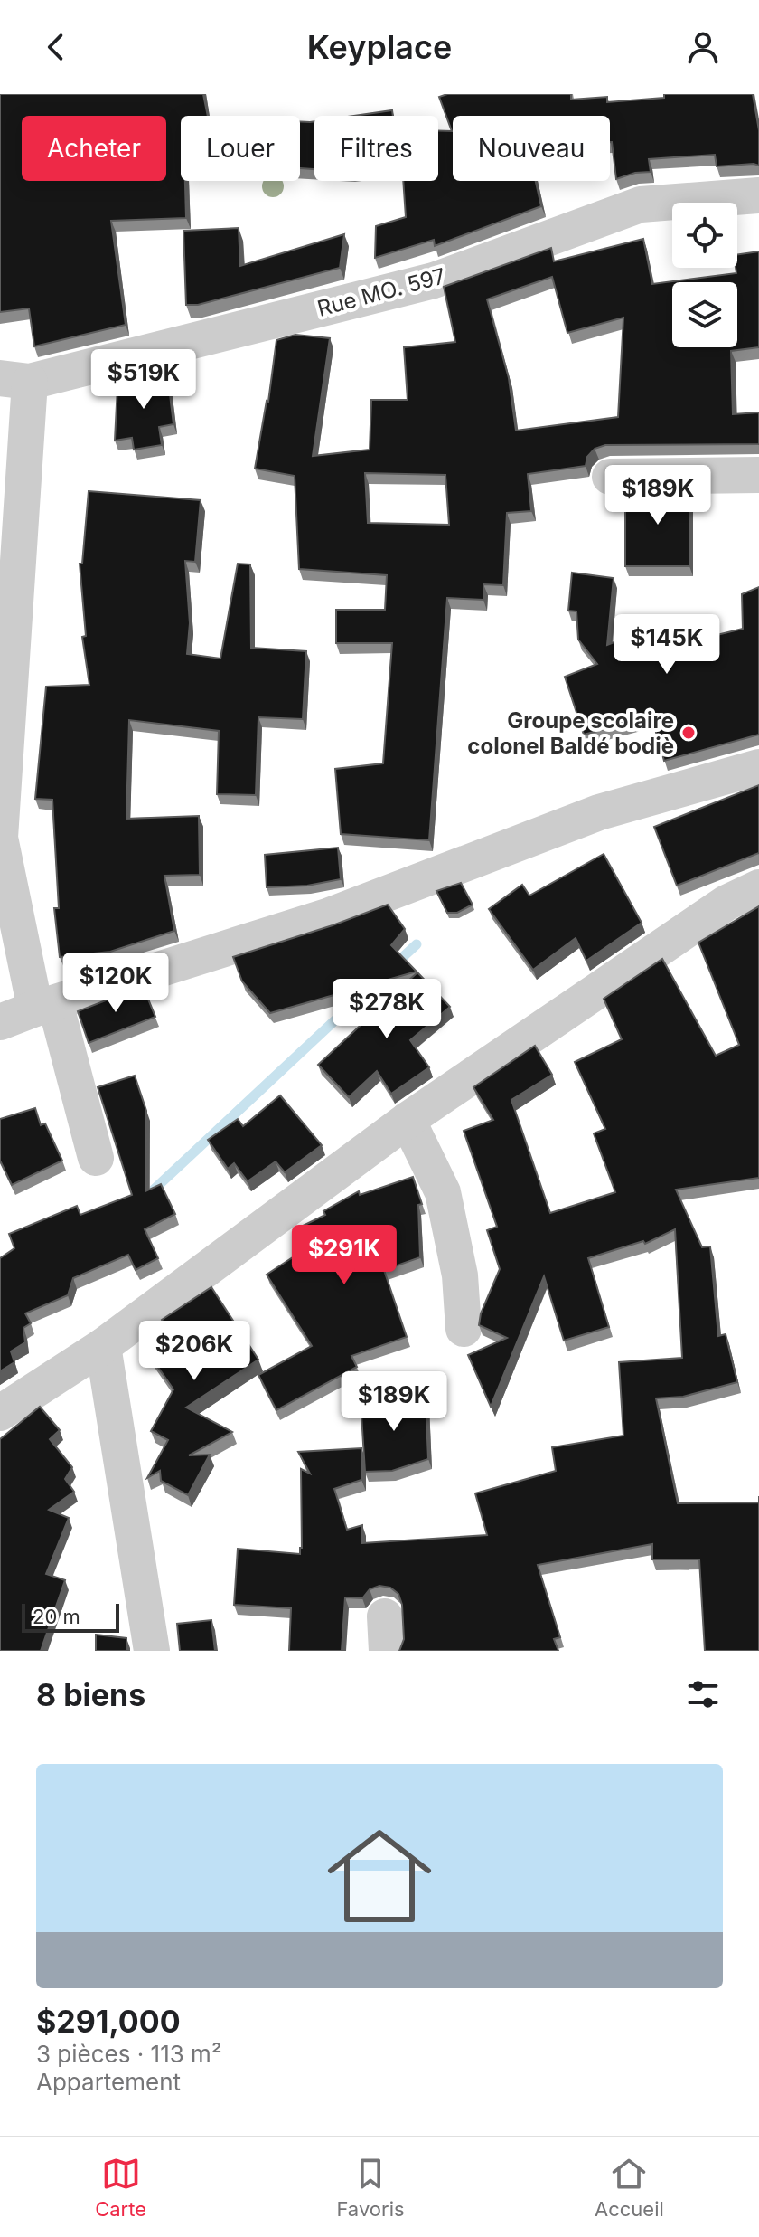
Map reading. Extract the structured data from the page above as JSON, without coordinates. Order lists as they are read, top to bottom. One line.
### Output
{"streets":{"street":["Rue MO. 597"]},"places":["Groupe scolaire colonel Baldé bodiè"],"scale_bar":"20 m","page":{"header":"Keyplace","chip":["Acheter","Louer","Filtres","Nouveau"],"price":["$519K","$189K","$145K","$120K","$278K","$291K","$206K","$189K"],"scale":"20 m","heading":"8 biens","list":[{"name":"$291,000","note":"3 pièces · 113 m² · Appartement"}],"tabs":["Carte","Favoris","Accueil"]}}
